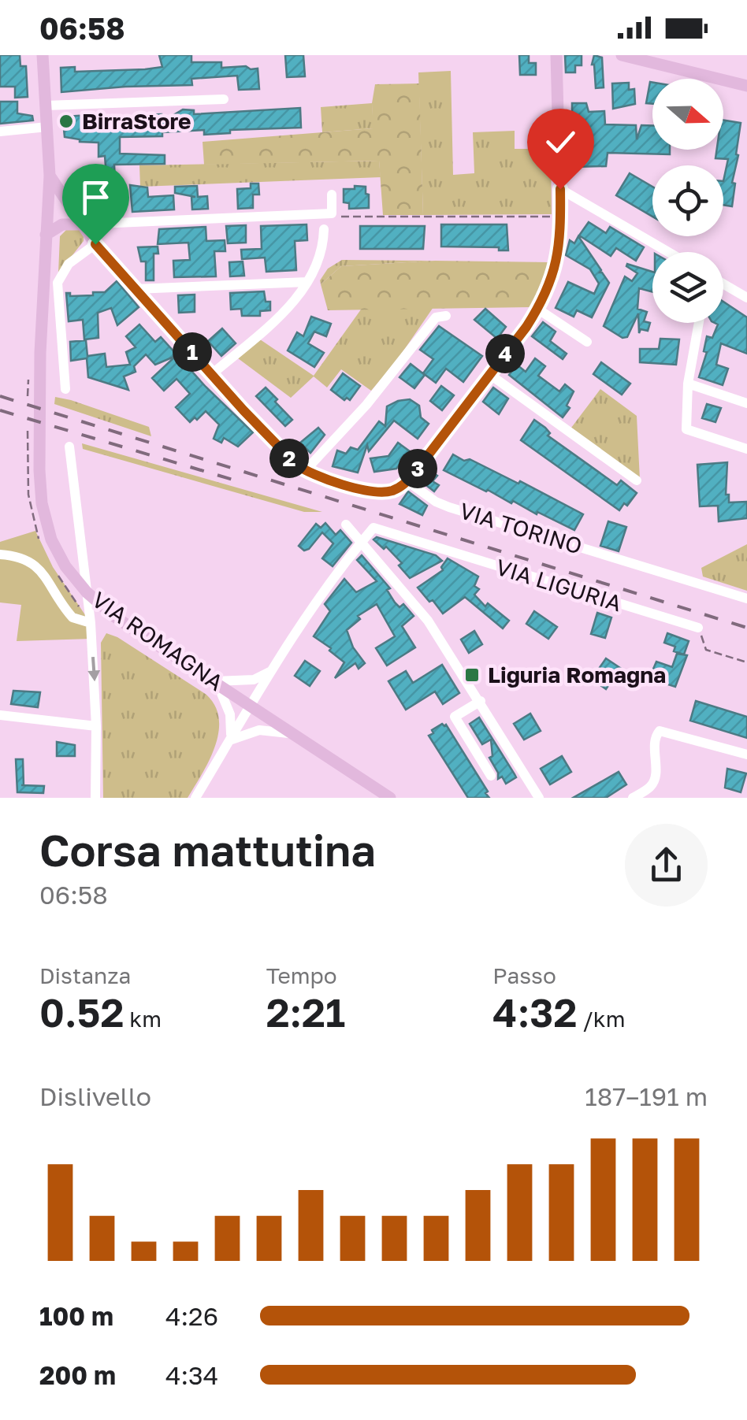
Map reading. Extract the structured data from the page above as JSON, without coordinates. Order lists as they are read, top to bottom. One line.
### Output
{"streets":{"main road":["VIA ROMAGNA"],"street":["VIA TORINO","VIA LIGURIA"]},"places":{"other":["BirraStore"],"transit":["Liguria Romagna"]},"north":"right","page":{"status":"06:58","pins":["1","4","2","3"],"heading":["Corsa mattutina","06:58"],"stats":[["Distanza","0.52 km"],["Tempo","2:21"],["Passo","4:32 /km"]],"chart":["Dislivello","187–191 m"],"list":[{"name":"100 m","note":"4:26"},{"name":"200 m","note":"4:34"}]}}
